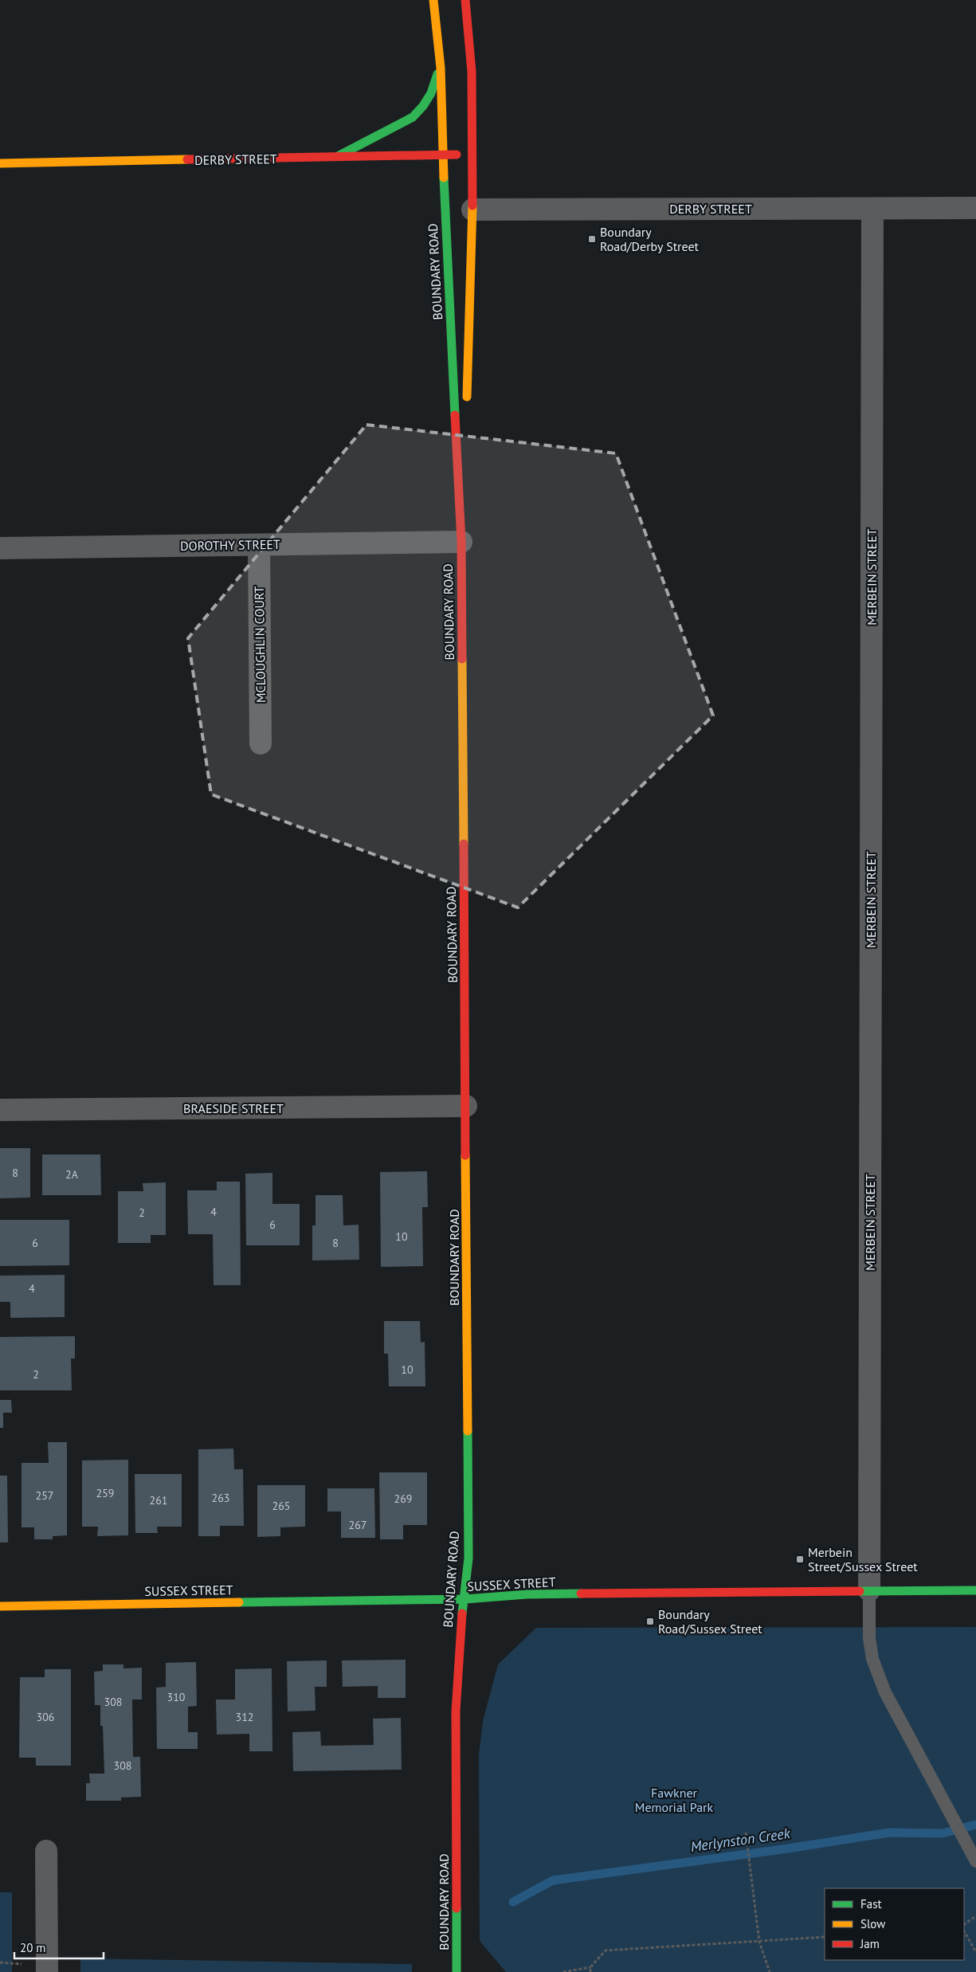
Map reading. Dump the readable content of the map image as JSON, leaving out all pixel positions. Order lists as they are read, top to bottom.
{
  "streets": {
    "main road": ["DERBY STREET", "BOUNDARY ROAD", "SUSSEX STREET"],
    "street": [
      "DOROTHY STREET",
      "MERBEIN STREET",
      "MCLOUGHLIN COURT",
      "BRAESIDE STREET"
    ]
  },
  "crossings": [
    ["DERBY STREET", "BOUNDARY ROAD"],
    ["DERBY STREET", "MERBEIN STREET"],
    ["BOUNDARY ROAD", "DOROTHY STREET"],
    ["BOUNDARY ROAD", "BRAESIDE STREET"],
    ["BOUNDARY ROAD", "SUSSEX STREET"],
    ["DOROTHY STREET", "MCLOUGHLIN COURT"],
    ["MERBEIN STREET", "SUSSEX STREET"]
  ],
  "water": ["Merlynston Creek"],
  "parks": ["Fawkner Memorial Park"],
  "places": {
    "transit": ["Boundary Road/Derby Street", "Merbein Street/Sussex Street", "Boundary Road/Sussex Street"]
  },
  "house_numbers": [
    "8",
    "2A",
    "4",
    "2",
    "6",
    "10",
    "6",
    "8",
    "4",
    "10",
    "2",
    "259",
    "257",
    "263",
    "269",
    "261",
    "265",
    "267",
    "310",
    "308",
    "306",
    "312",
    "308"
  ],
  "legend": ["Fast", "Slow", "Jam"],
  "scale_bar": "20 m"
}
